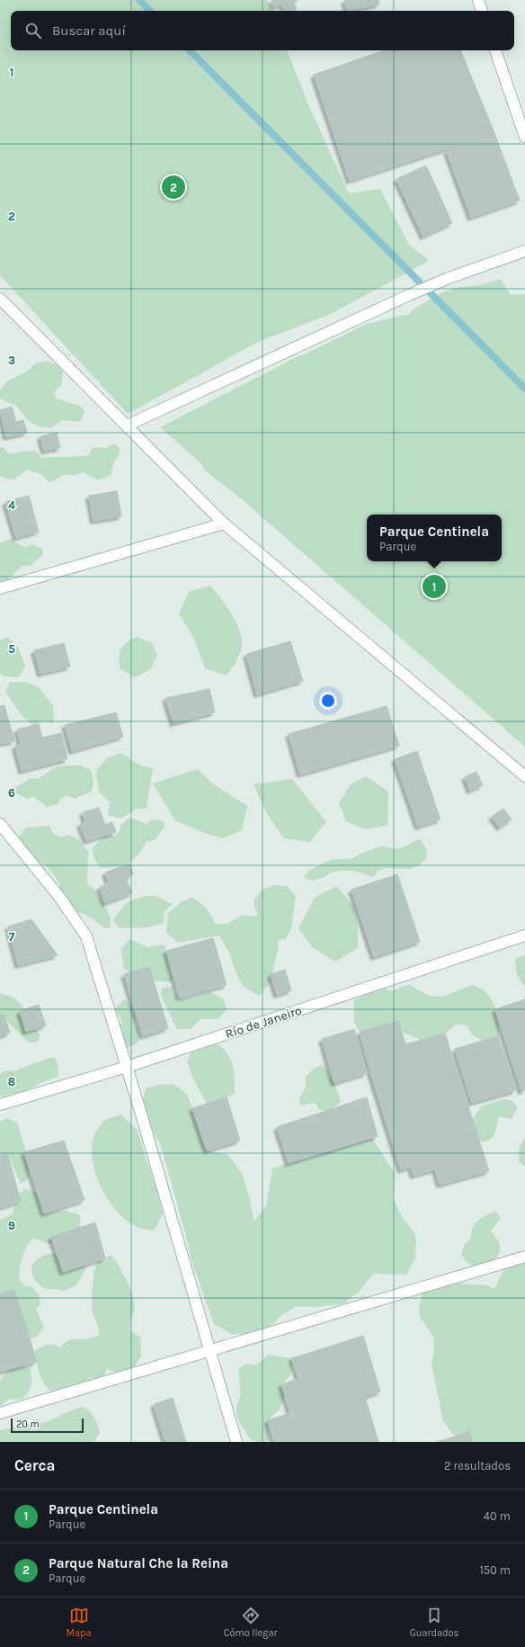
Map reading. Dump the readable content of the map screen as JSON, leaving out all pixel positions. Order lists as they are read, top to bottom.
{
  "streets": {
    "street": ["Río de Janeiro"]
  },
  "scale_bar": "20 m",
  "page": {
    "search": "Buscar aquí",
    "pins": ["2", "1"],
    "popup": ["Parque Centinela", "Parque"],
    "scale": "20 m",
    "heading": ["Cerca", "2 resultados"],
    "list": [
      {
        "mark": "1",
        "name": "Parque Centinela",
        "note": "Parque",
        "value": "40 m"
      },
      {
        "mark": "2",
        "name": "Parque Natural Che la Reina",
        "note": "Parque",
        "value": "150 m"
      }
    ],
    "nav": ["Mapa", "Cómo llegar", "Guardados"]
  },
  "grid": {
    "rows": [
      "1",
      "2",
      "3",
      "4",
      "5",
      "6",
      "7",
      "8",
      "9"
    ]
  }
}
